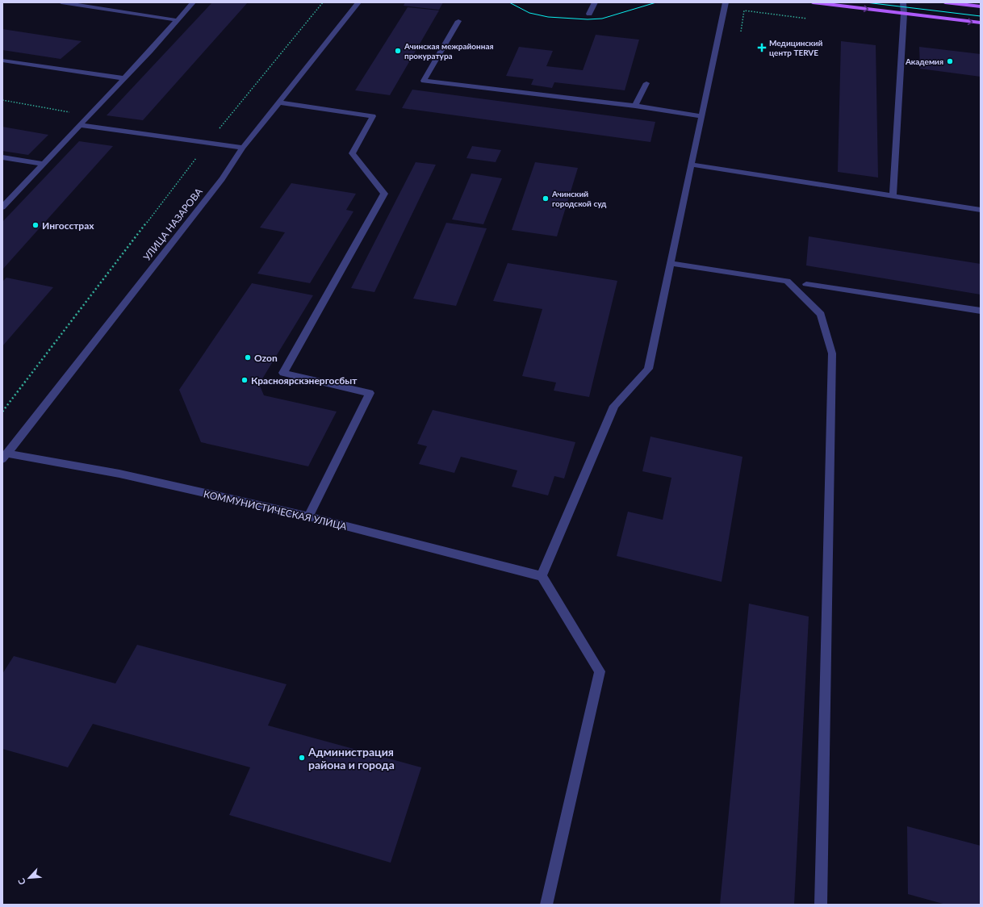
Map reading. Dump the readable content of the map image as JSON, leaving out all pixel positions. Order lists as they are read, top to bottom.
{
  "streets": {
    "street": ["УЛИЦА НАЗАРОВА", "КОММУНИСТИЧЕСКАЯ УЛИЦА"]
  },
  "crossings": [
    ["УЛИЦА НАЗАРОВА", "КОММУНИСТИЧЕСКАЯ УЛИЦА"]
  ],
  "places": {
    "health": ["Медицинский центр TERVE"],
    "other": [
      "Ачинская межрайонная прокуратура",
      "Академия",
      "Ачинский городской суд",
      "Ингосстрах",
      "Ozon",
      "Красноярскэнергосбыт",
      "Администрация района и города"
    ]
  },
  "north": "bottom left"
}
